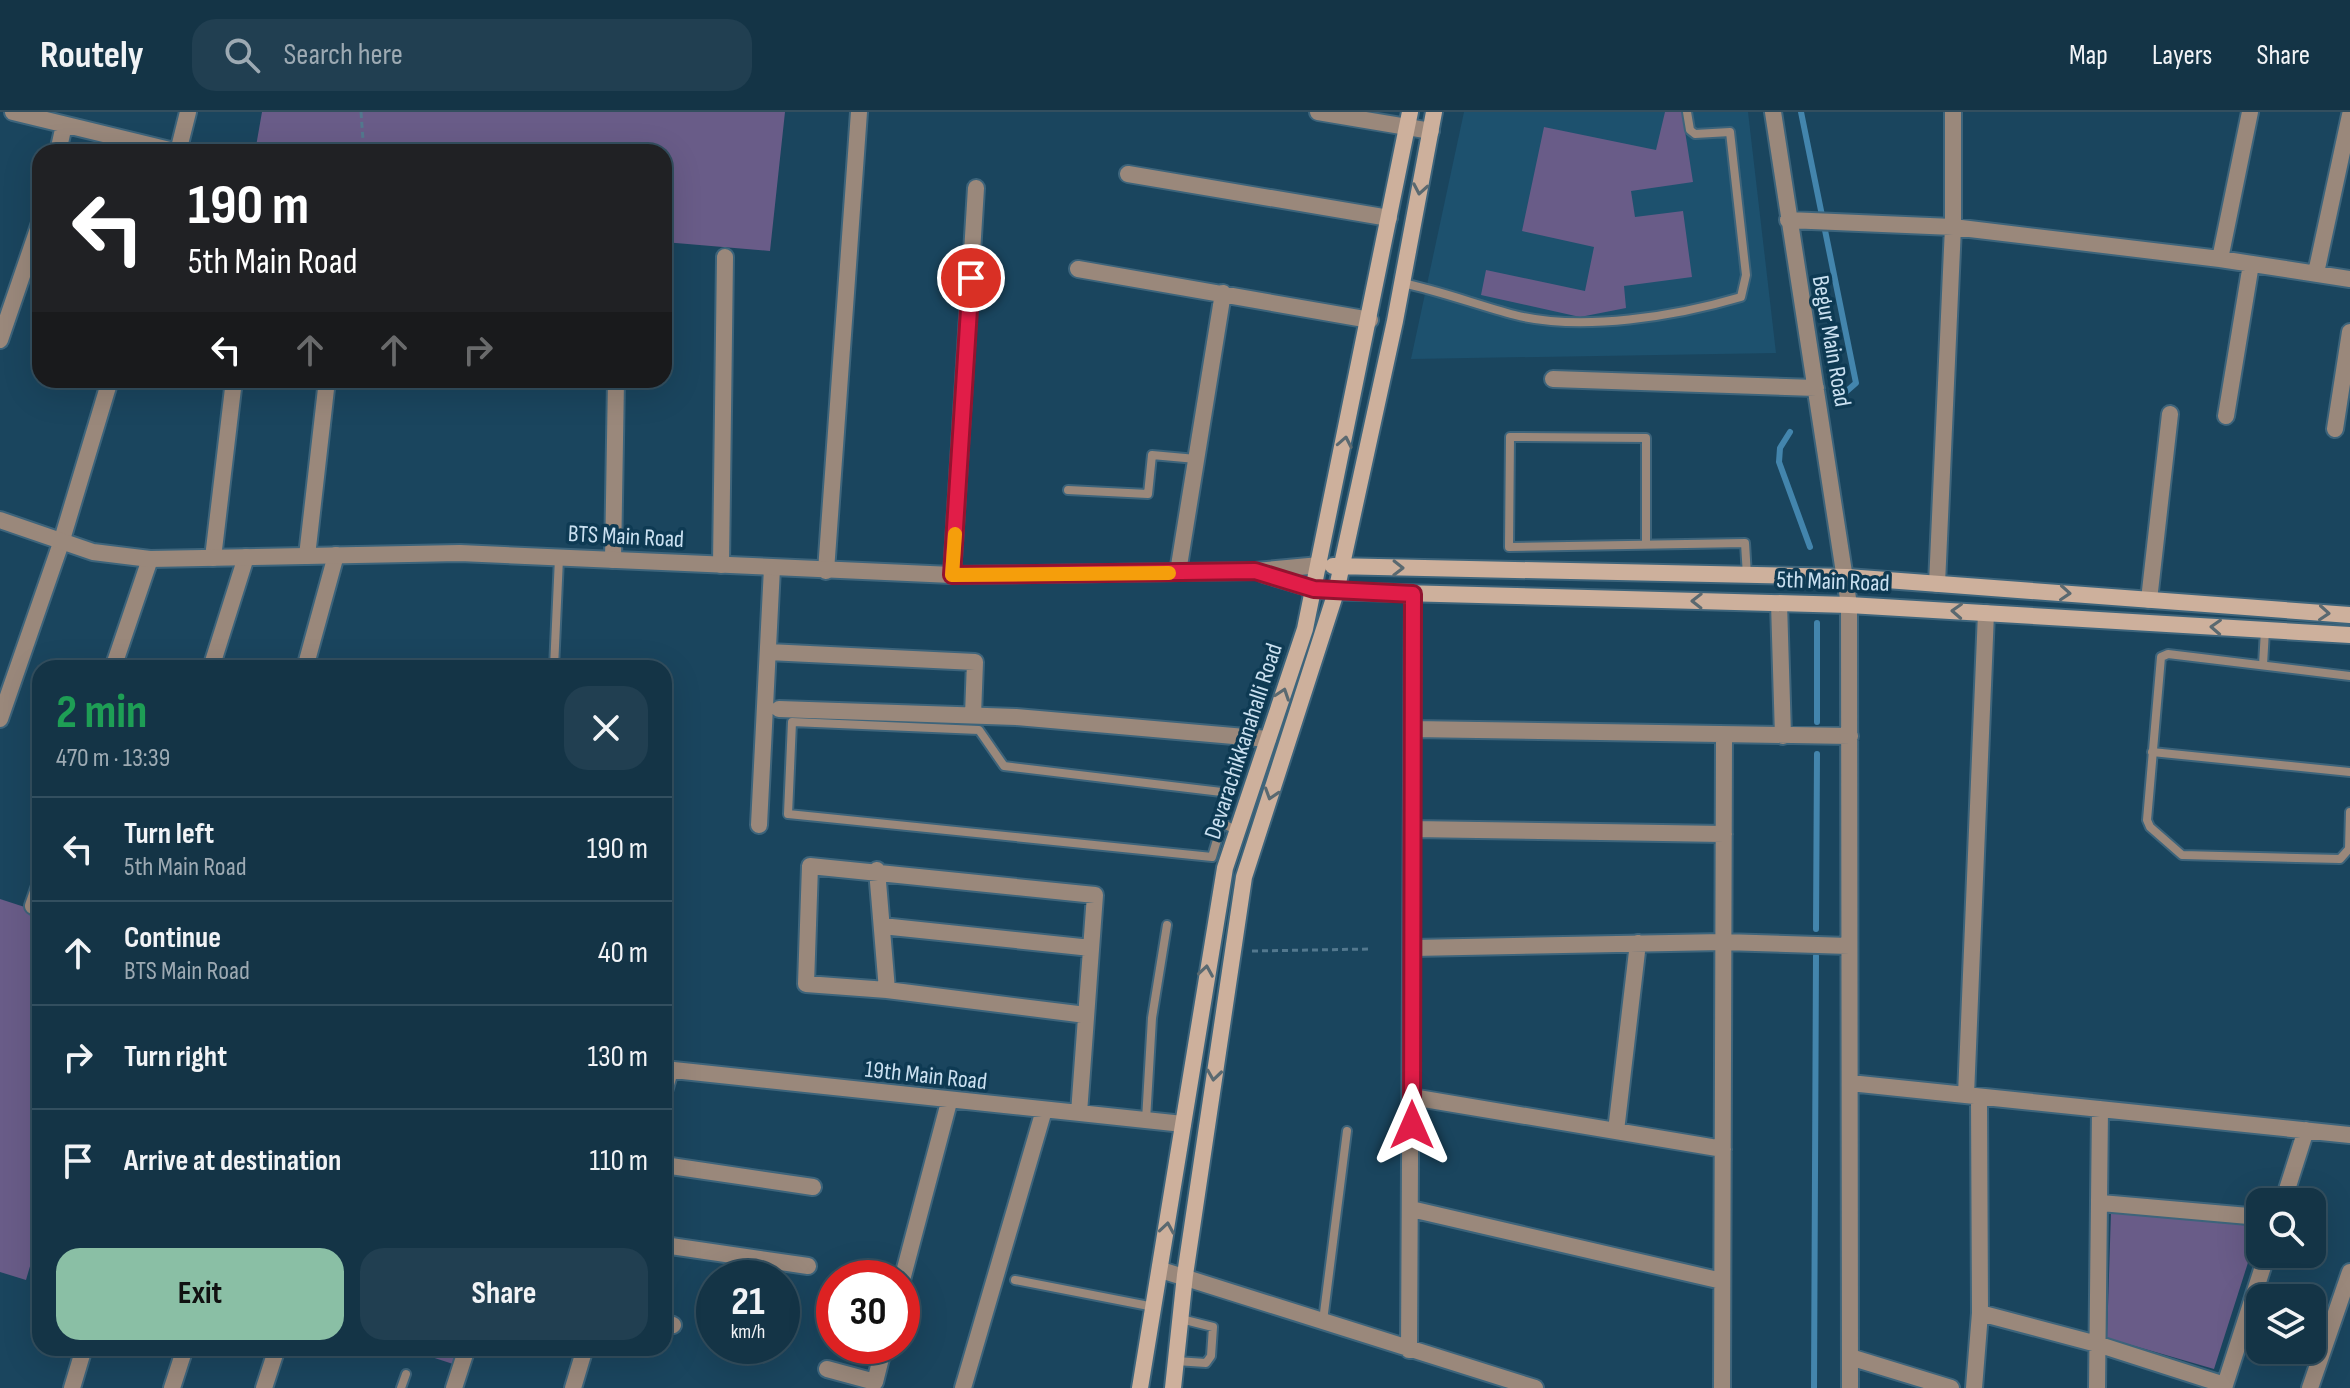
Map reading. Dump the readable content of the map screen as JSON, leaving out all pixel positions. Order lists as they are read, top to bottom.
{
  "streets": {
    "main road": ["5th Main Road", "Devarachikkanahalli Road"],
    "street": ["Begur Main Road", "BTS Main Road", "19th Main Road"]
  },
  "crossings": [
    ["Begur Main Road", "5th Main Road"],
    ["BTS Main Road", "5th Main Road"],
    ["BTS Main Road", "Devarachikkanahalli Road"],
    ["5th Main Road", "Devarachikkanahalli Road"],
    ["Devarachikkanahalli Road", "19th Main Road"]
  ],
  "page": {
    "header": "Routely",
    "search": "Search here",
    "nav": ["Map", "Layers", "Share"],
    "turn": ["190 m", "5th Main Road"],
    "heading": ["2 min", "470 m · 13:39"],
    "list": [
      {
        "name": "Turn left",
        "note": "5th Main Road",
        "value": "190 m"
      },
      {
        "name": "Continue",
        "note": "BTS Main Road",
        "value": "40 m"
      },
      {
        "name": "Turn right",
        "value": "130 m"
      },
      {
        "name": "Arrive at destination",
        "value": "110 m"
      }
    ],
    "buttons": ["Exit", "Share"],
    "speed": "21 km/h",
    "limit": "30"
  }
}
